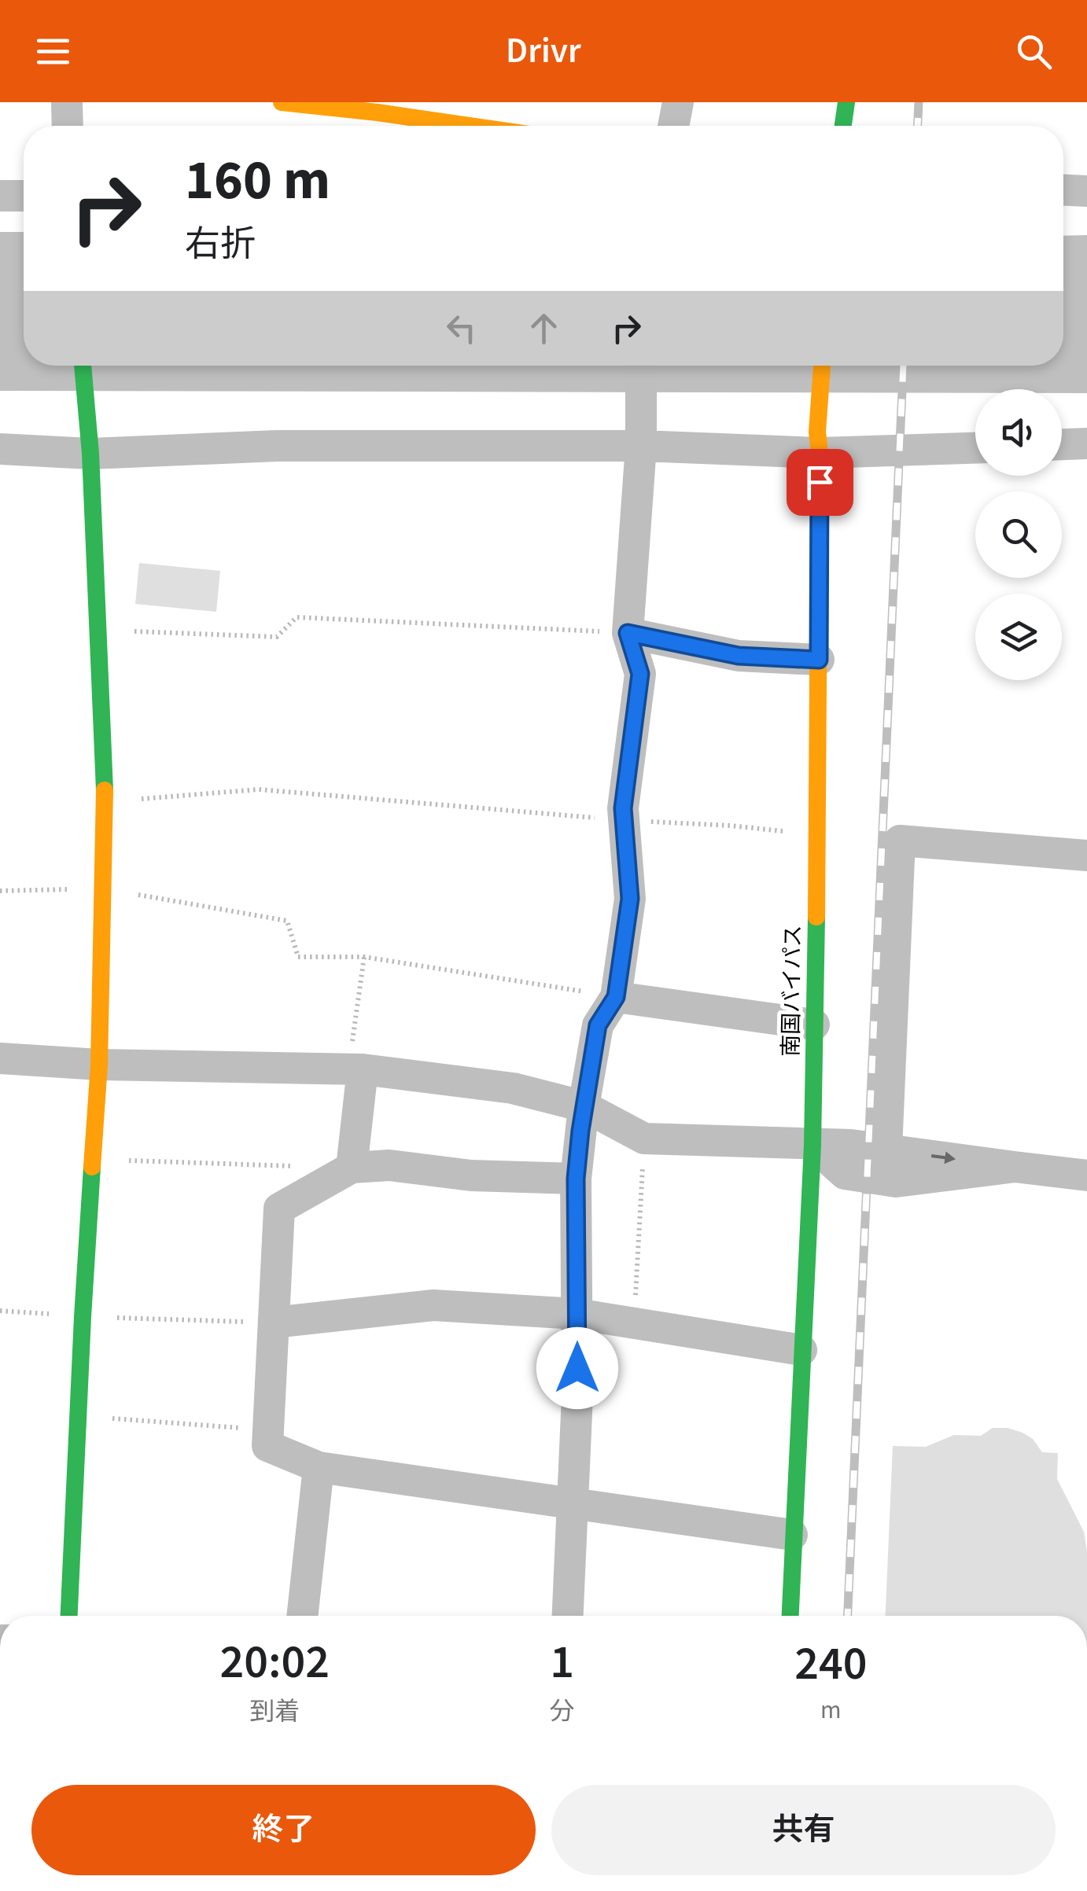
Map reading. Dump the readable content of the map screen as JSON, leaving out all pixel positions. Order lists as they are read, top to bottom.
{
  "streets": {
    "main road": ["南国バイパス"]
  },
  "page": {
    "header": "Drivr",
    "turn": ["160 m", "右折"],
    "eta": [
      "20:02",
      "到着",
      "1",
      "分",
      "240",
      "m"
    ],
    "buttons": ["終了", "共有"]
  }
}
